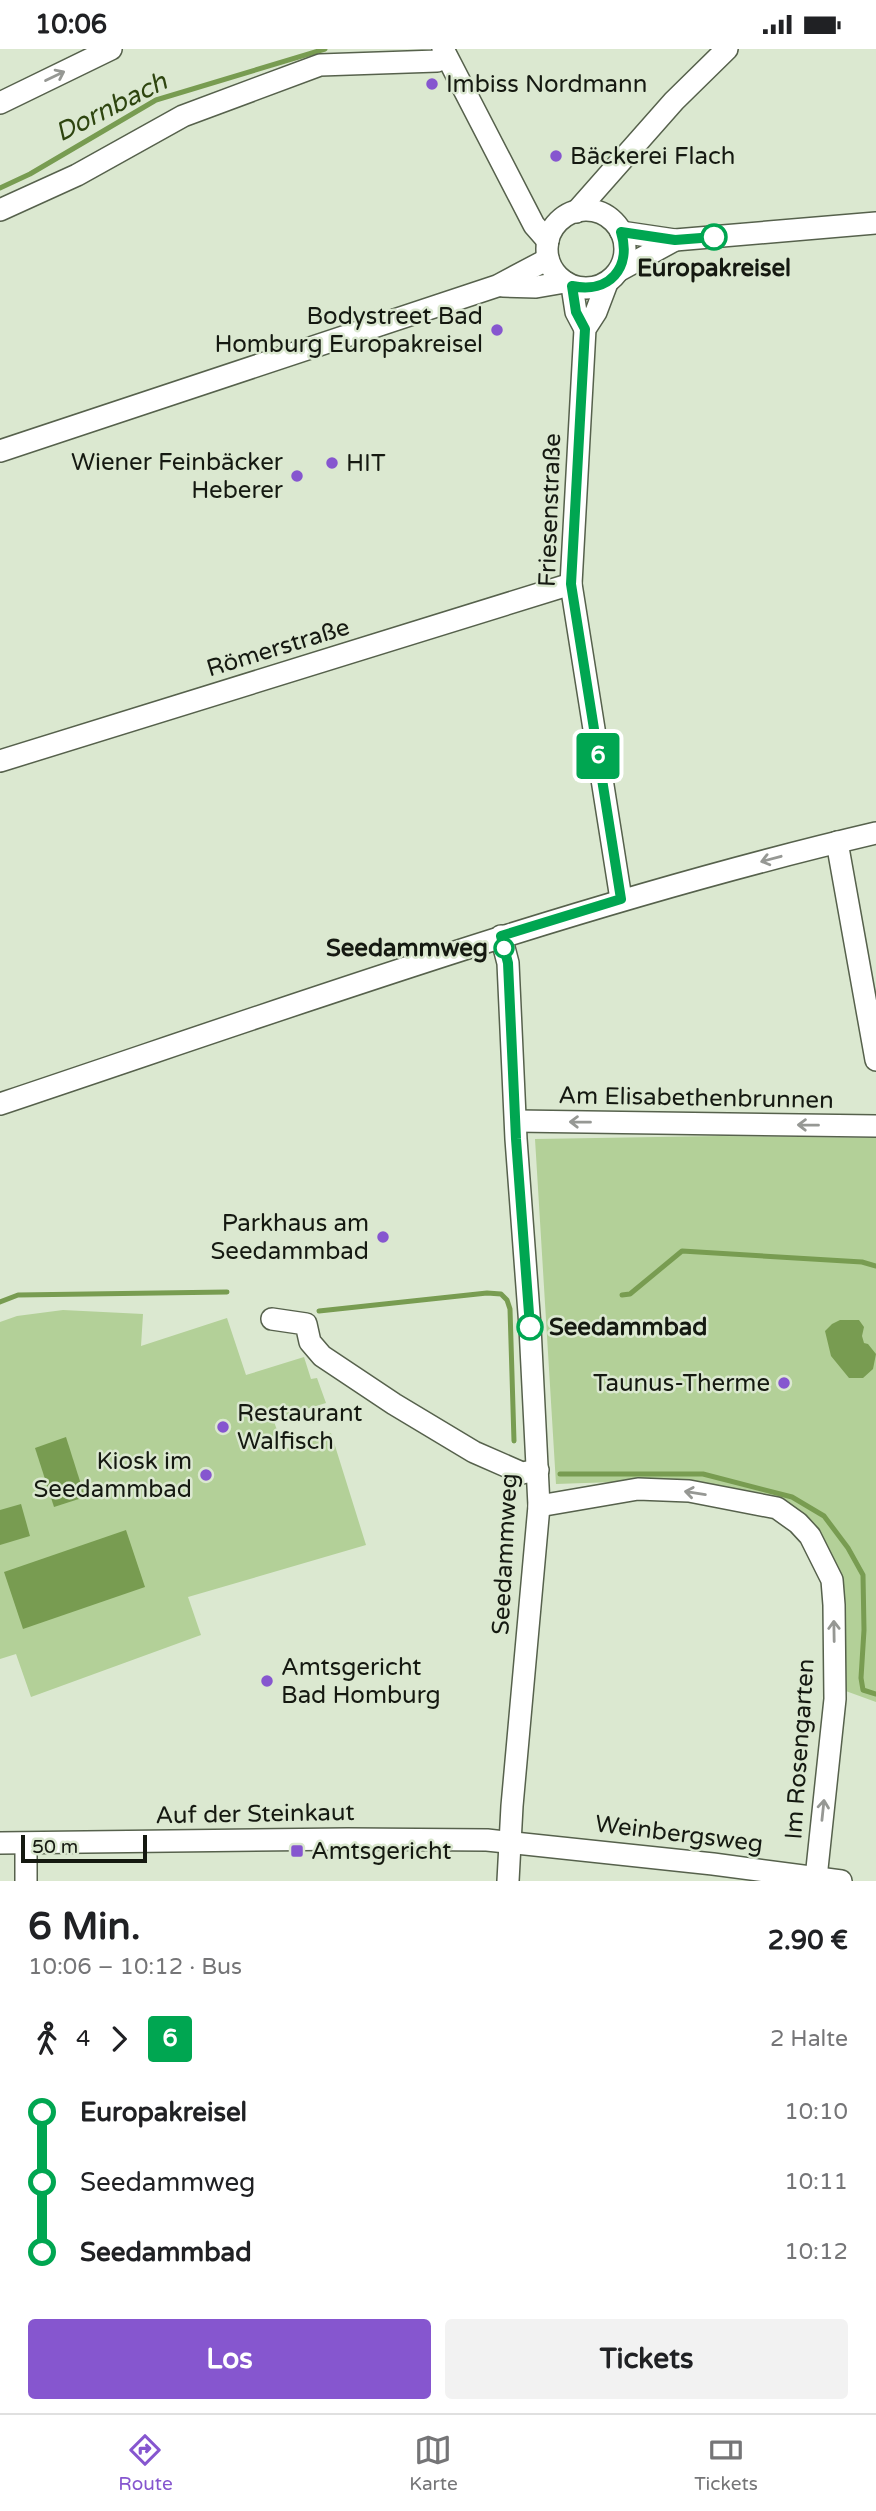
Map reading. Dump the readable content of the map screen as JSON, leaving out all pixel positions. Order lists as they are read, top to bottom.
{
  "streets": {
    "street": [
      "Friesenstraße",
      "Römerstraße",
      "Am Elisabethenbrunnen",
      "Seedammweg",
      "Im Rosengarten",
      "Auf der Steinkaut",
      "Weinbergsweg"
    ]
  },
  "crossings": [
    ["Friesenstraße", "Römerstraße"],
    ["Am Elisabethenbrunnen", "Seedammweg"],
    ["Seedammweg", "Im Rosengarten"],
    ["Seedammweg", "Auf der Steinkaut"],
    ["Seedammweg", "Weinbergsweg"],
    ["Im Rosengarten", "Weinbergsweg"],
    ["Auf der Steinkaut", "Weinbergsweg"]
  ],
  "one_way": ["Am Elisabethenbrunnen"],
  "water": ["Dornbach"],
  "places": {
    "other": [
      "Imbiss Nordmann",
      "Bäckerei Flach",
      "Europakreisel",
      "Bodystreet Bad Homburg Europakreisel",
      "HIT",
      "Wiener Feinbäcker Heberer",
      "Seedammweg",
      "Parkhaus am Seedammbad",
      "Seedammbad",
      "Taunus-Therme",
      "Restaurant Walfisch",
      "Kiosk im Seedammbad",
      "Amtsgericht Bad Homburg"
    ],
    "transit": ["Amtsgericht"]
  },
  "lines": ["bus line 6"],
  "scale_bar": "50 m",
  "page": {
    "status": "10:06",
    "on_map": "6",
    "scale": "50 m",
    "heading": ["6 Min.", "10:06 – 10:12 · Bus", "2.90 €"],
    "legs": ["4", "6", "2 Halte"],
    "list": [
      {
        "name": "Europakreisel",
        "value": "10:10"
      },
      {
        "name": "Seedammweg",
        "value": "10:11"
      },
      {
        "name": "Seedammbad",
        "value": "10:12"
      }
    ],
    "buttons": ["Los", "Tickets"],
    "tabs": ["Route", "Karte", "Tickets"]
  }
}
